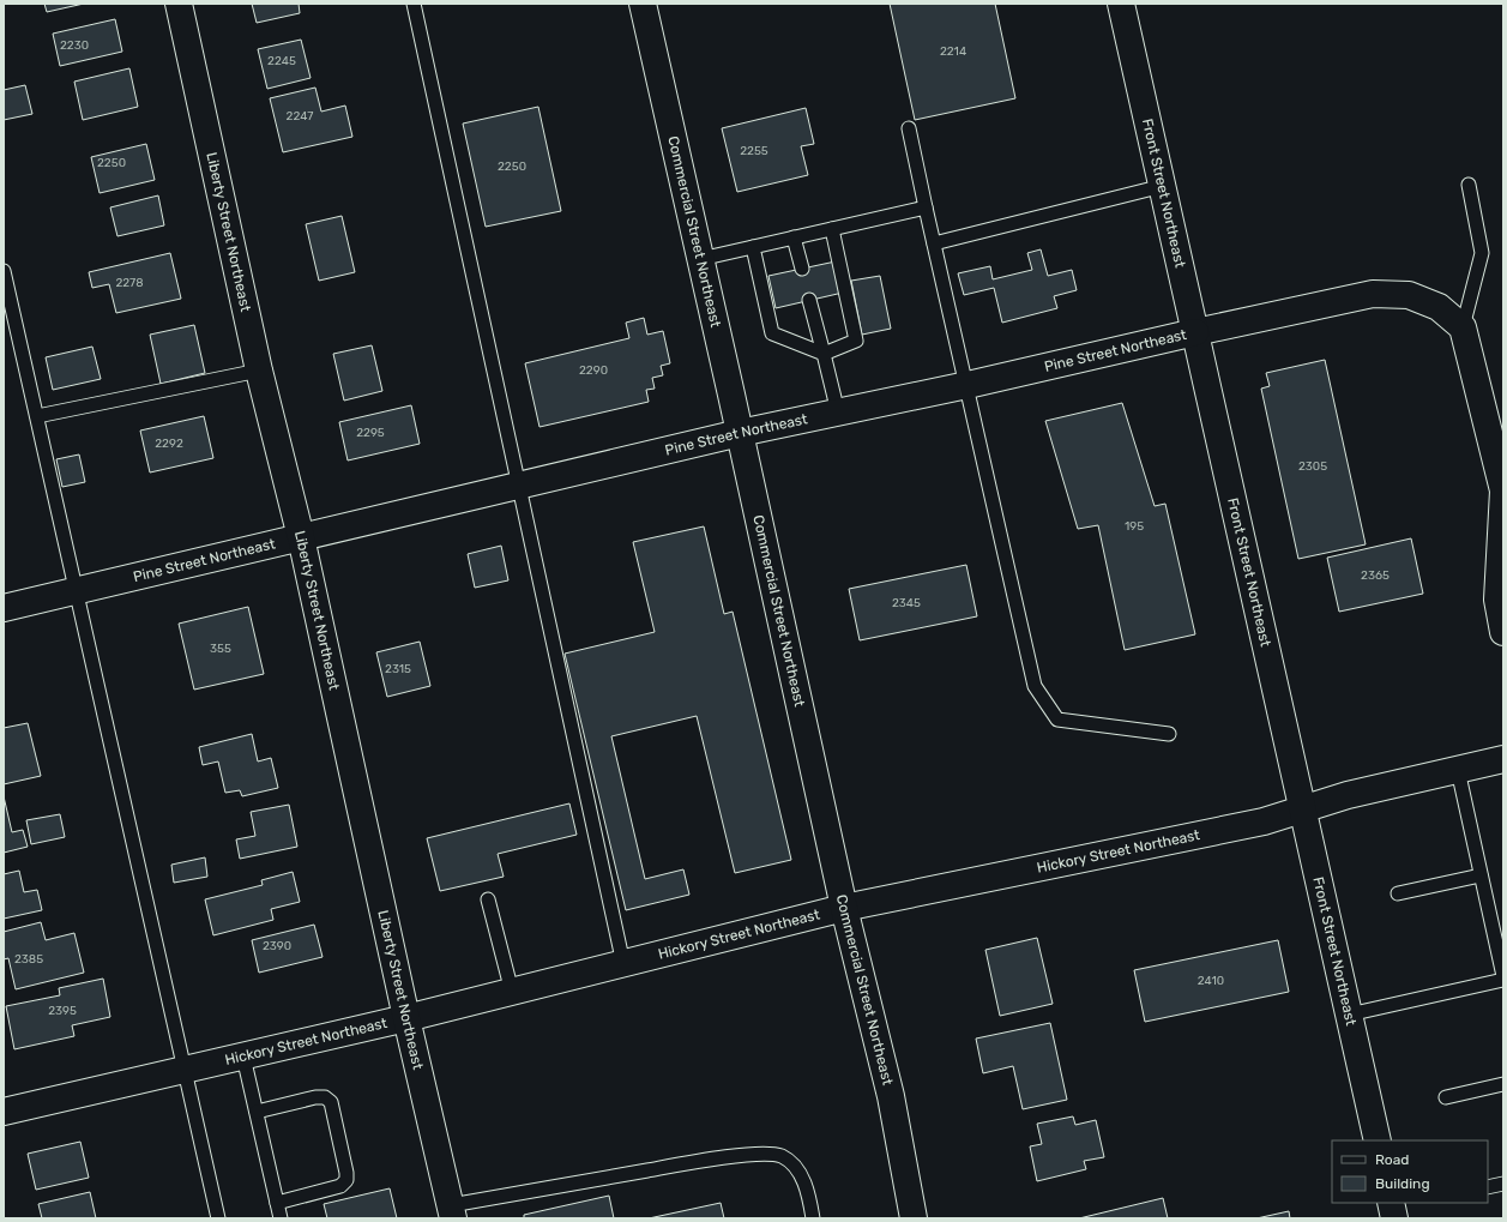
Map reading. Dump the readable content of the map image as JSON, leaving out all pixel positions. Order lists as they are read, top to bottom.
{
  "streets": {
    "main road": [
      "Front Street Northeast",
      "Commercial Street Northeast",
      "Liberty Street Northeast",
      "Pine Street Northeast",
      "Hickory Street Northeast"
    ]
  },
  "crossings": [
    ["Front Street Northeast", "Pine Street Northeast"],
    ["Front Street Northeast", "Hickory Street Northeast"],
    ["Commercial Street Northeast", "Pine Street Northeast"],
    ["Commercial Street Northeast", "Hickory Street Northeast"],
    ["Liberty Street Northeast", "Pine Street Northeast"],
    ["Liberty Street Northeast", "Hickory Street Northeast"]
  ],
  "house_numbers": [
    "2230",
    "2214",
    "2245",
    "2247",
    "2255",
    "2250",
    "2250",
    "2278",
    "2290",
    "2295",
    "2292",
    "2305",
    "195",
    "2365",
    "2345",
    "355",
    "2315",
    "2390",
    "2385",
    "2410",
    "2395"
  ],
  "legend": ["Road", "Building"]
}
